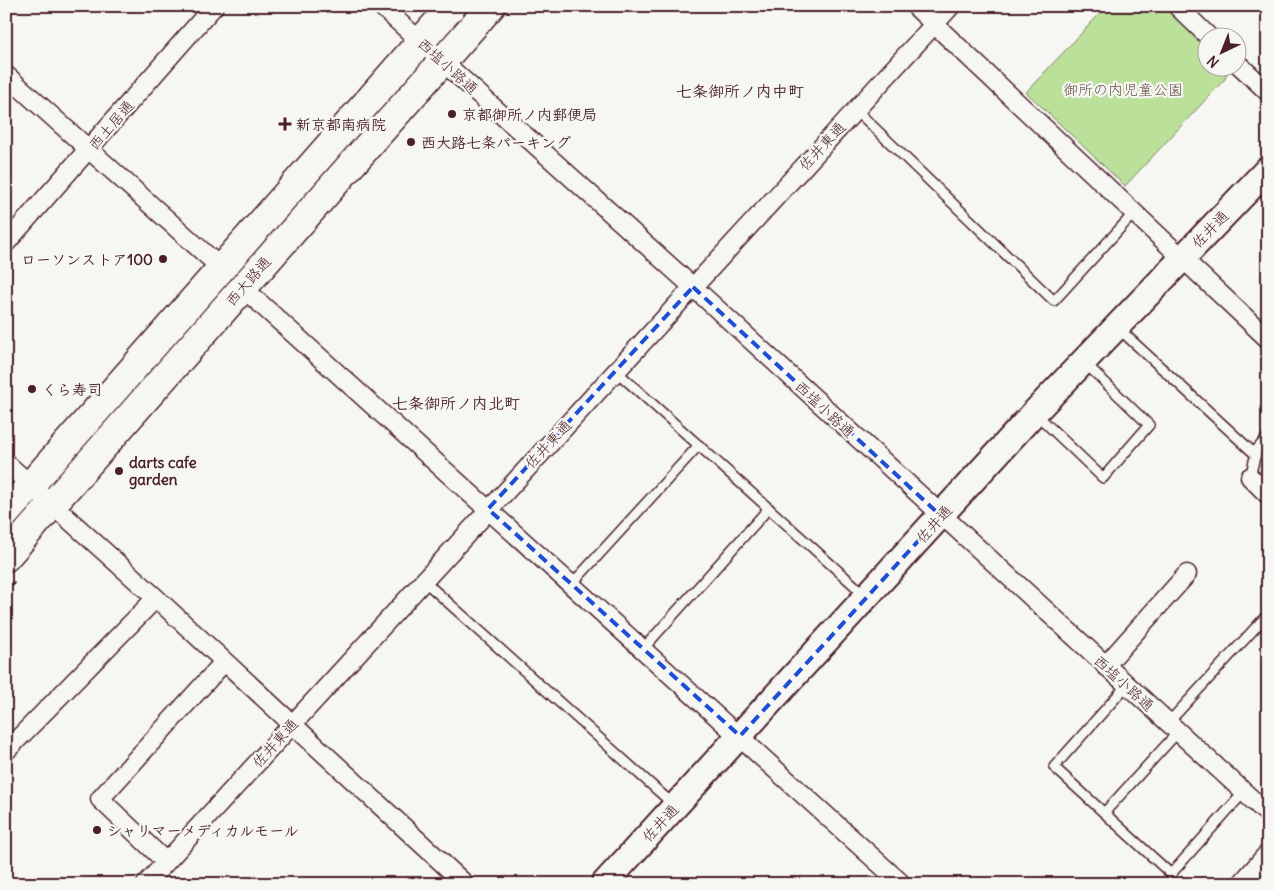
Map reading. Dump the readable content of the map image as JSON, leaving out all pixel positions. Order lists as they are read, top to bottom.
{
  "streets": {
    "main road": ["西大路通"],
    "street": [
      "西塩小路通",
      "西土居通",
      "佐井東通",
      "佐井通"
    ]
  },
  "crossings": [
    ["西塩小路通", "佐井東通"],
    ["西塩小路通", "佐井通"],
    ["西塩小路通", "西大路通"]
  ],
  "districts": ["七条御所ノ内中町", "七条御所ノ内北町"],
  "parks": ["御所の内児童公園"],
  "places": {
    "other": [
      "京都御所ノ内郵便局",
      "西大路七条パーキング",
      "ローソンストア100",
      "くら寿司",
      "darts cafe garden",
      "シャリマーメディカルモール"
    ],
    "health": ["新京都南病院"]
  },
  "north": "bottom left"
}
